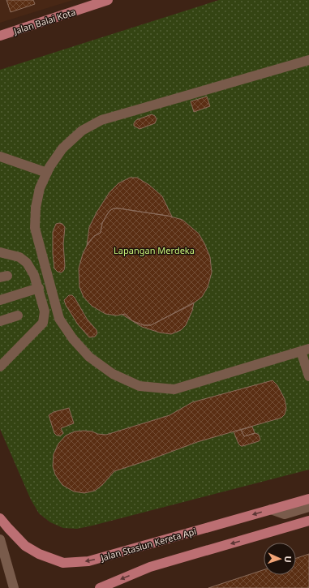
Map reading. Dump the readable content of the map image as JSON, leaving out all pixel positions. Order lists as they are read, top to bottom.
{
  "streets": {
    "main road": ["Jalan Balai Kota", "Jalan Stasiun Kereta Api"]
  },
  "parks": ["Lapangan Merdeka"],
  "north": "right"
}
